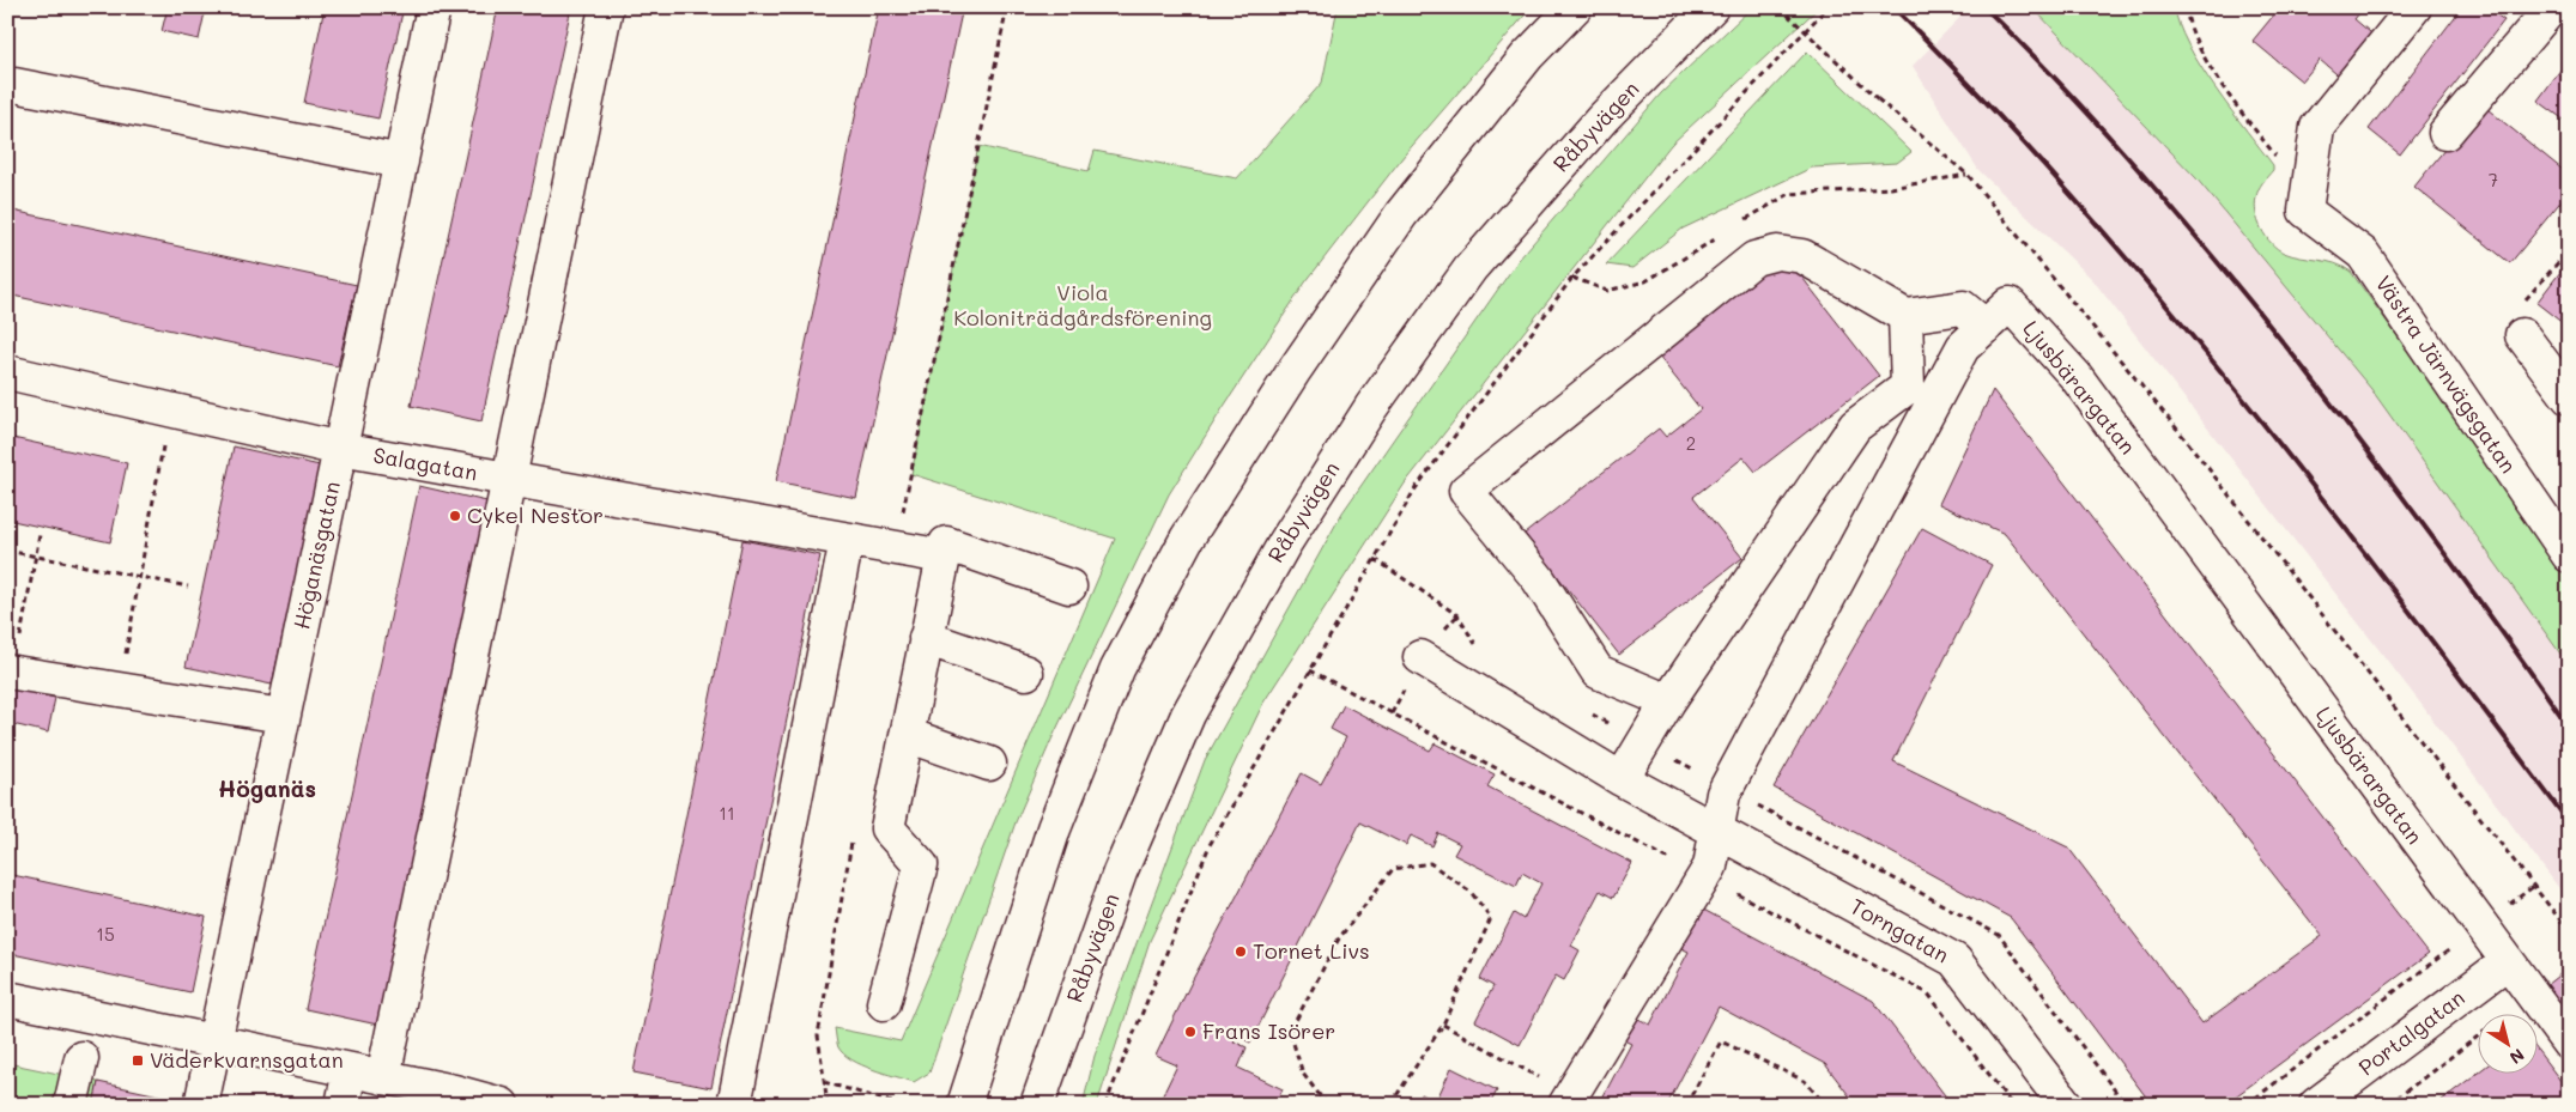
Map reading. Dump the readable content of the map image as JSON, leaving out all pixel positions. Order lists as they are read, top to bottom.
{
  "streets": {
    "street": [
      "Råbyvägen",
      "Västra Järnvägsgatan",
      "Ljusbärargatan",
      "Salagatan",
      "Höganäsgatan",
      "Torngatan",
      "Portalgatan"
    ]
  },
  "crossings": [
    ["Ljusbärargatan", "Torngatan"],
    ["Ljusbärargatan", "Portalgatan"],
    ["Salagatan", "Höganäsgatan"]
  ],
  "districts": ["Höganäs"],
  "parks": ["Viola Koloniträdgårdsförening"],
  "places": {
    "other": ["Cykel Nestor", "Tornet Livs", "Frans Isörer"],
    "transit": ["Väderkvarnsgatan"]
  },
  "house_numbers": [
    "7",
    "2",
    "11",
    "15"
  ],
  "north": "bottom right"
}
